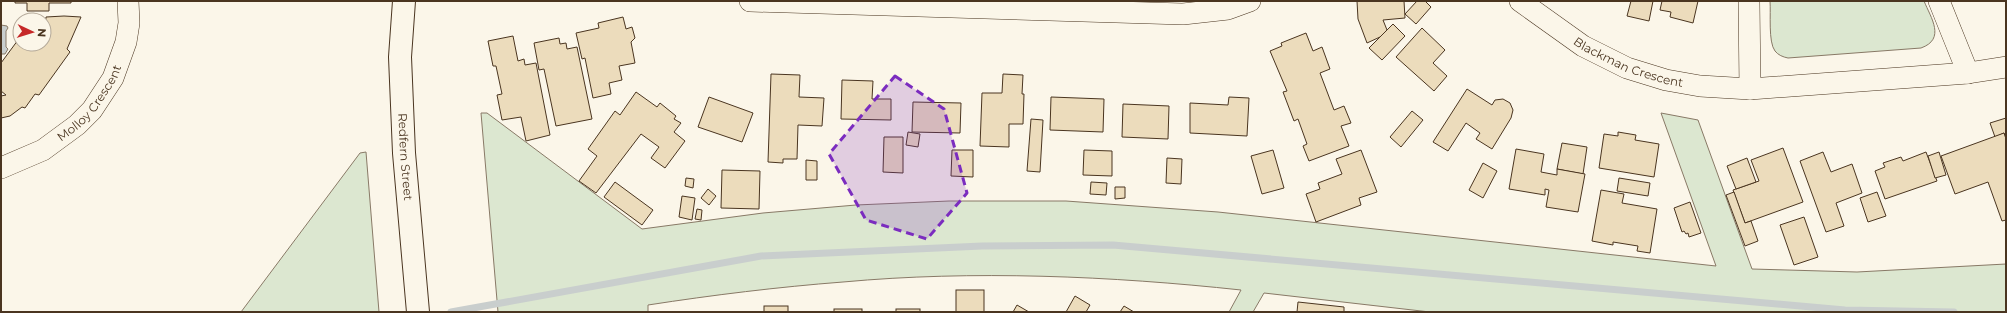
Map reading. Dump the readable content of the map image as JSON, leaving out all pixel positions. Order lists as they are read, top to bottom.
{
  "streets": {
    "main road": ["Redfern Street"],
    "street": ["Blackman Crescent", "Molloy Crescent"]
  },
  "north": "right"
}
